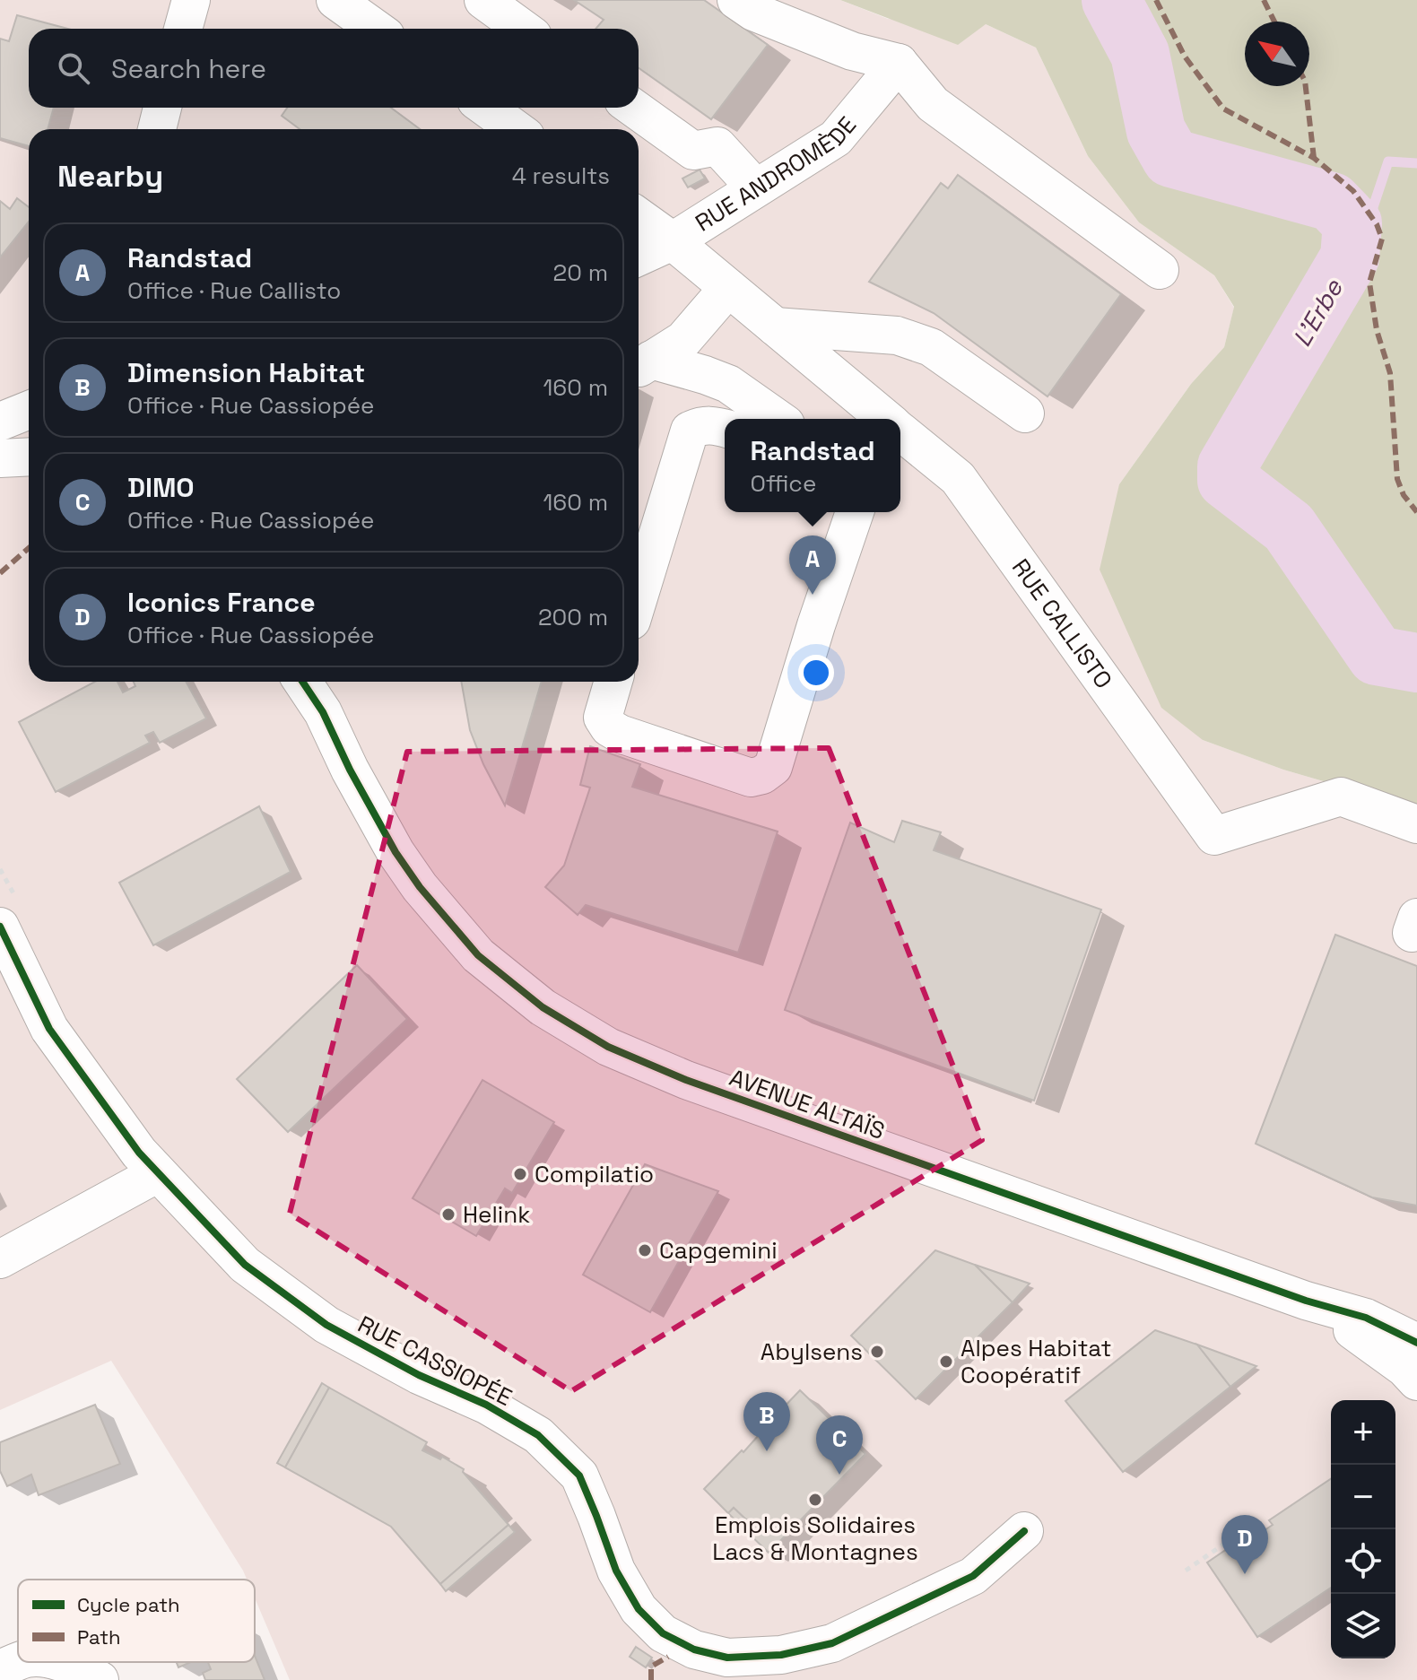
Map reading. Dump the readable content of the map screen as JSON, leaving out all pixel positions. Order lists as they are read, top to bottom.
{
  "streets": {
    "street": [
      "RUE ANDROMÈDE",
      "RUE CALLISTO",
      "AVENUE ALTAÏS",
      "RUE CASSIOPÉE"
    ]
  },
  "crossings": [
    ["RUE ANDROMÈDE", "RUE CALLISTO"]
  ],
  "water": ["L'Erbe"],
  "places": [
    "Compilatio",
    "Helink",
    "Capgemini",
    "Abylsens",
    "Alpes Habitat Coopératif",
    "Emplois Solidaires Lacs & Montagnes"
  ],
  "legend": ["Cycle path", "Path"],
  "north": "top left",
  "page": {
    "search": "Search here",
    "heading": ["Nearby", "4 results"],
    "list": [
      {
        "mark": "A",
        "name": "Randstad",
        "note": "Office · Rue Callisto",
        "value": "20 m"
      },
      {
        "mark": "B",
        "name": "Dimension Habitat",
        "note": "Office · Rue Cassiopée",
        "value": "160 m"
      },
      {
        "mark": "C",
        "name": "DIMO",
        "note": "Office · Rue Cassiopée",
        "value": "160 m"
      },
      {
        "mark": "D",
        "name": "Iconics France",
        "note": "Office · Rue Cassiopée",
        "value": "200 m"
      }
    ],
    "popup": ["Randstad", "Office"],
    "pins": [
      "A",
      "B",
      "C",
      "D"
    ],
    "map_buttons": ["+", "−"]
  }
}
